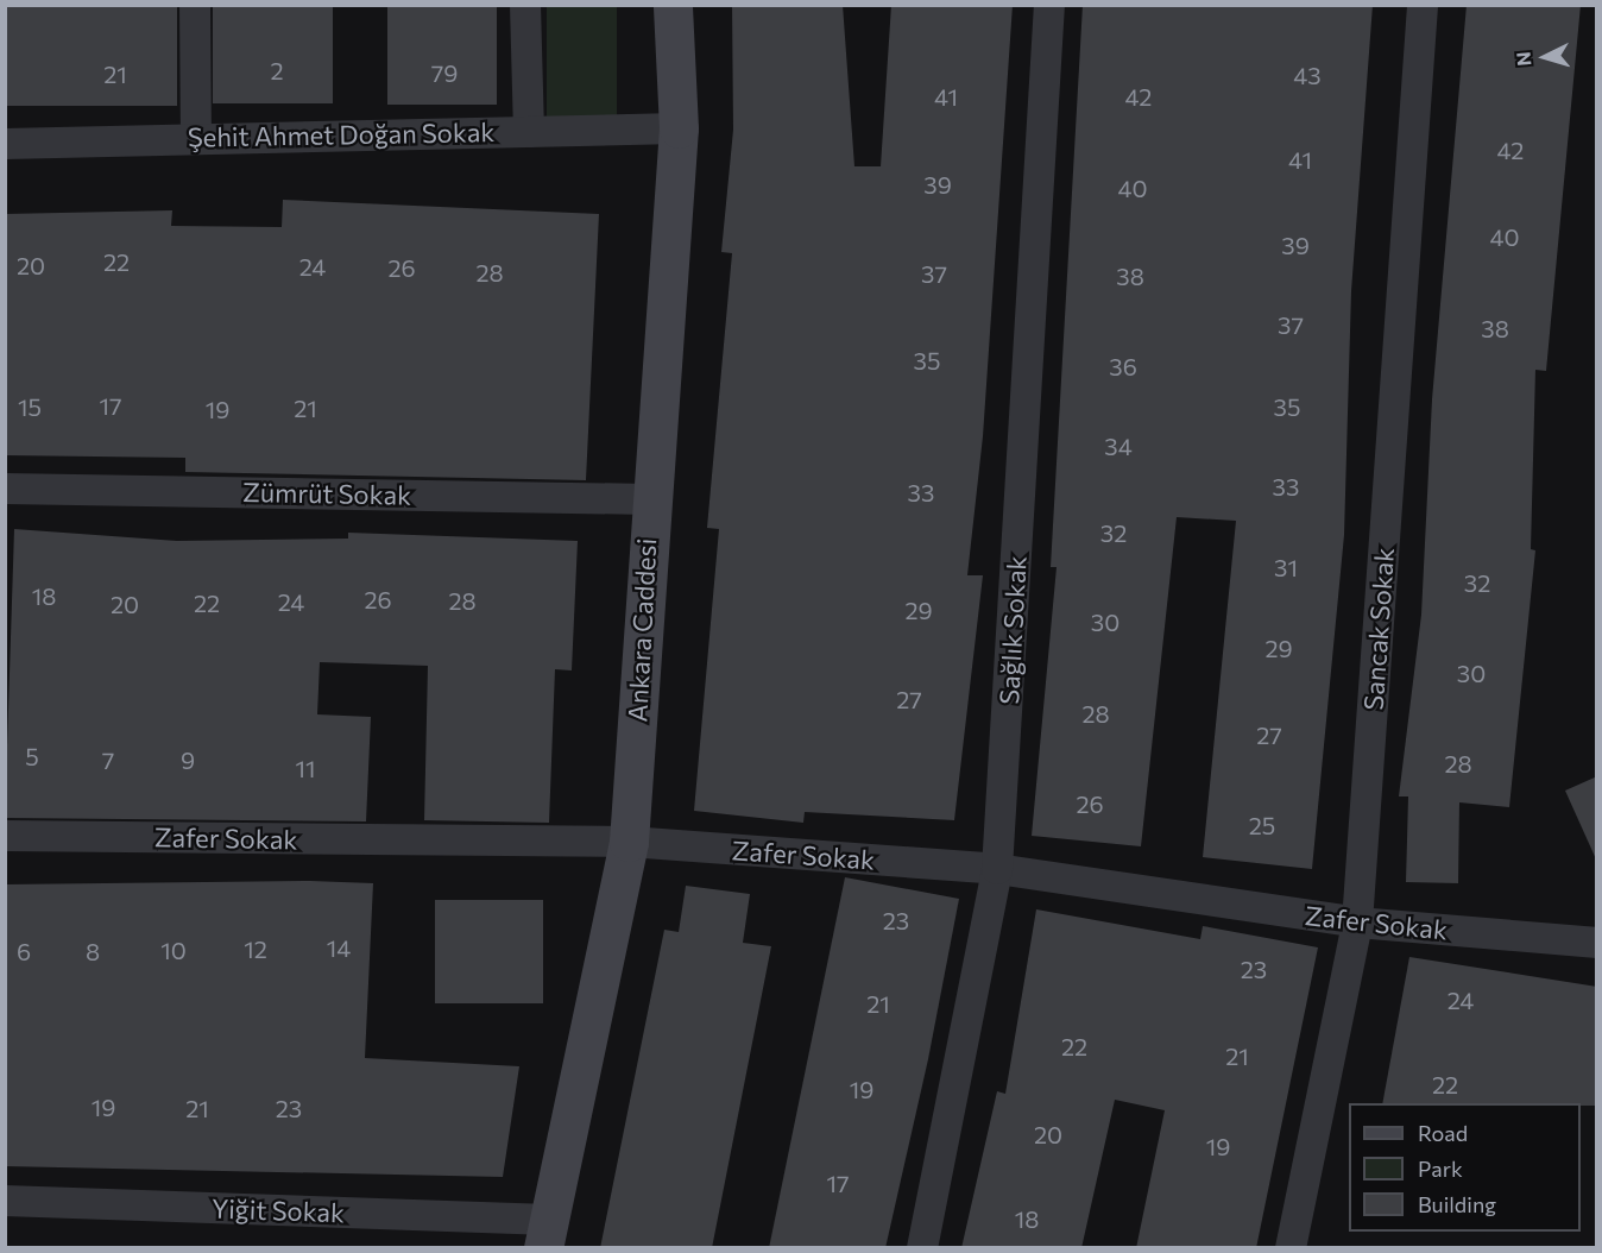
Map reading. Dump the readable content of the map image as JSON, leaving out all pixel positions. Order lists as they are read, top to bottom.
{
  "streets": {
    "main road": ["Ankara Caddesi"],
    "street": [
      "Şehit Ahmet Doğan Sokak",
      "Zümrüt Sokak",
      "Sancak Sokak",
      "Sağlık Sokak",
      "Zafer Sokak",
      "Yiğit Sokak"
    ]
  },
  "crossings": [
    ["Şehit Ahmet Doğan Sokak", "Ankara Caddesi"],
    ["Zümrüt Sokak", "Ankara Caddesi"],
    ["Sancak Sokak", "Zafer Sokak"],
    ["Ankara Caddesi", "Zafer Sokak"],
    ["Ankara Caddesi", "Yiğit Sokak"],
    ["Sağlık Sokak", "Zafer Sokak"]
  ],
  "house_numbers": [
    "2",
    "79",
    "21",
    "43",
    "41",
    "42",
    "42",
    "41",
    "39",
    "40",
    "40",
    "39",
    "22",
    "20",
    "24",
    "26",
    "28",
    "37",
    "38",
    "37",
    "38",
    "35",
    "36",
    "17",
    "15",
    "35",
    "21",
    "19",
    "34",
    "33",
    "33",
    "32",
    "31",
    "32",
    "18",
    "26",
    "28",
    "24",
    "22",
    "20",
    "29",
    "30",
    "29",
    "30",
    "27",
    "28",
    "27",
    "5",
    "7",
    "9",
    "28",
    "11",
    "26",
    "25",
    "23",
    "14",
    "12",
    "10",
    "6",
    "8",
    "23",
    "24",
    "21",
    "22",
    "21",
    "22",
    "19",
    "19",
    "21",
    "23",
    "20",
    "19",
    "17",
    "18"
  ],
  "legend": ["Road", "Park", "Building"],
  "north": "left"
}
